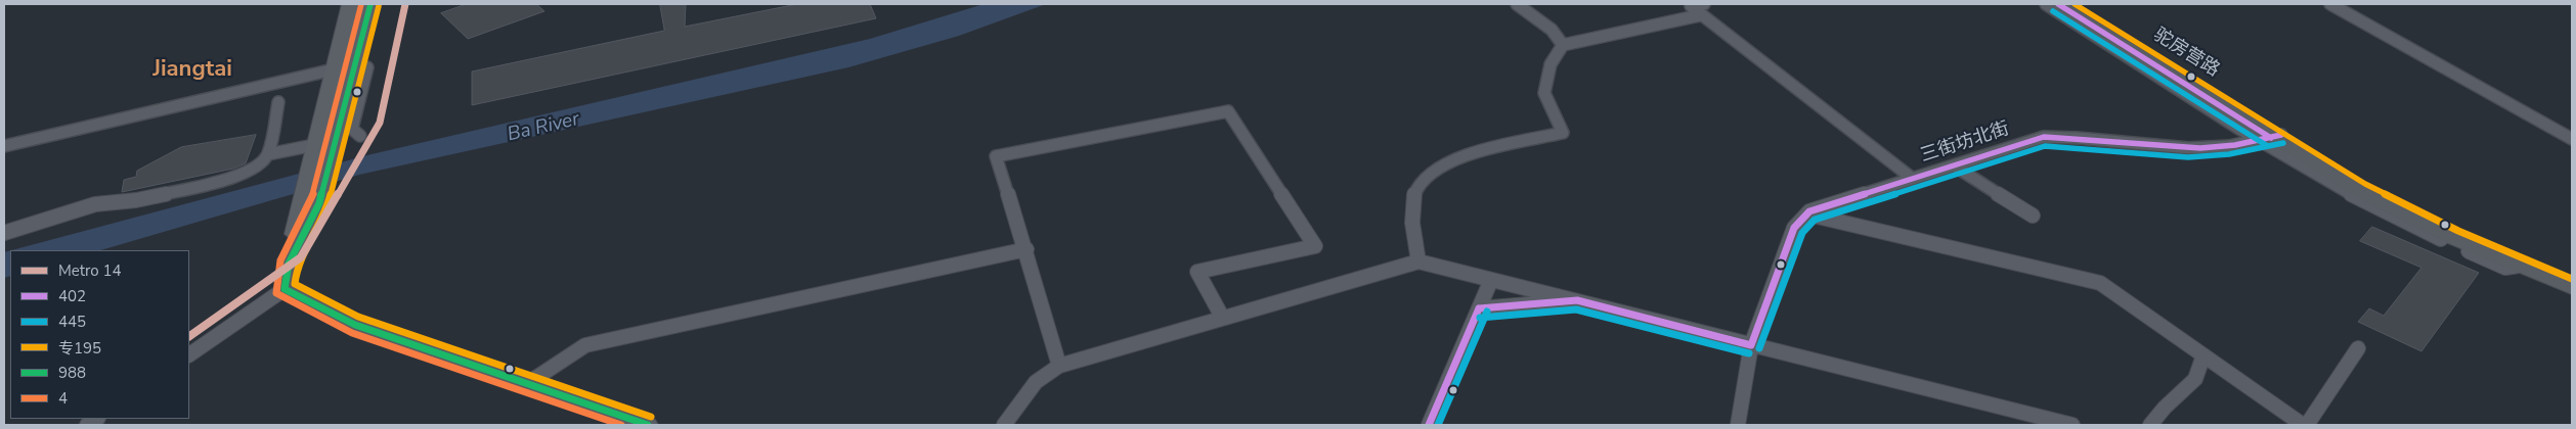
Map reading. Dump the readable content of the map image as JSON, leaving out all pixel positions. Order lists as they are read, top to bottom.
{
  "streets": {
    "street": ["驼房营路", "三街坊北街"]
  },
  "crossings": [
    ["驼房营路", "三街坊北街"]
  ],
  "districts": ["Jiangtai"],
  "water": ["Ba River"],
  "lines": [
    "metro line 14",
    "transit line 402",
    "transit line 专195",
    "transit line 988",
    "transit line 4",
    "transit line 445"
  ],
  "legend": [
    "Metro 14",
    "402",
    "445",
    "专195",
    "988",
    "4"
  ]
}
